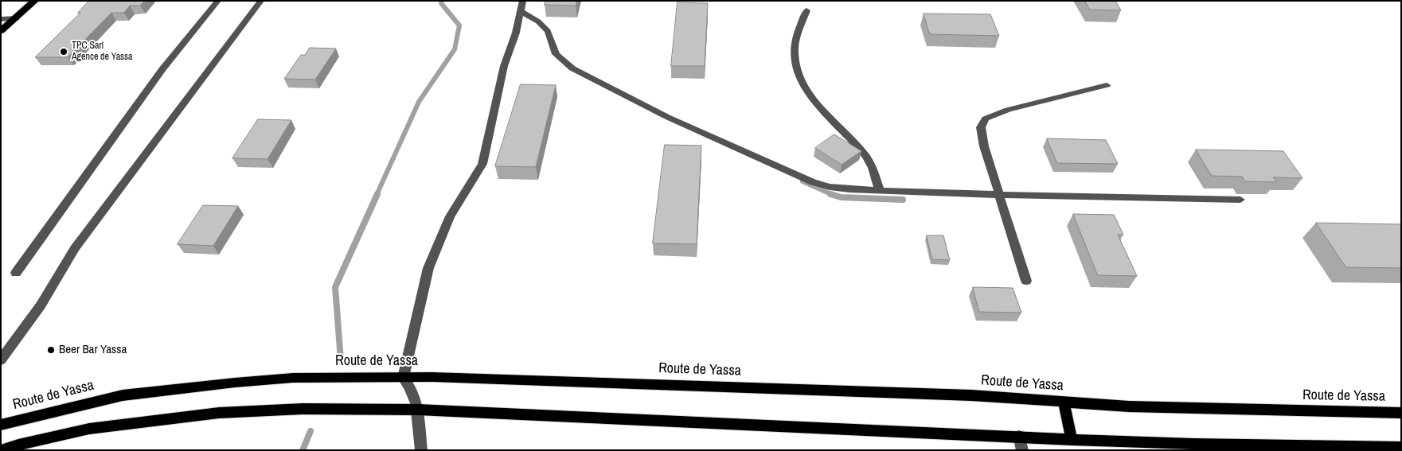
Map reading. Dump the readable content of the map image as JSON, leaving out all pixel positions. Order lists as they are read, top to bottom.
{
  "streets": {
    "main road": ["Route de Yassa"]
  },
  "places": ["TPC Sarl Agence de Yassa", "Beer Bar Yassa"]
}
